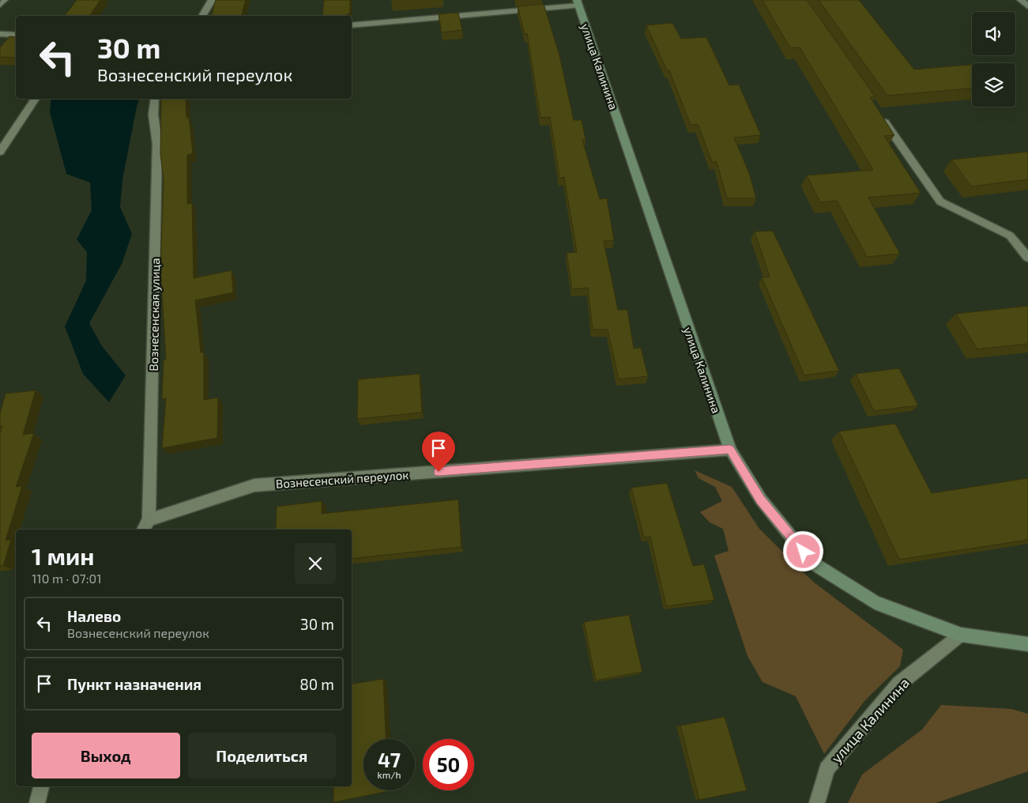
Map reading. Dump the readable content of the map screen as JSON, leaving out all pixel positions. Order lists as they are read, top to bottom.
{
  "streets": {
    "main road": ["улица Калинина"],
    "street": ["Вознесенская улица", "Вознесенский переулок"]
  },
  "crossings": [
    ["улица Калинина", "Вознесенский переулок"],
    ["Вознесенская улица", "Вознесенский переулок"]
  ],
  "page": {
    "turn": ["30 m", "Вознесенский переулок"],
    "heading": ["1 мин", "110 m · 07:01"],
    "list": [
      {
        "name": "Налево",
        "note": "Вознесенский переулок",
        "value": "30 m"
      },
      {
        "name": "Пункт назначения",
        "value": "80 m"
      }
    ],
    "buttons": ["Выход", "Поделиться"],
    "speed": "47 km/h",
    "limit": "50"
  }
}
